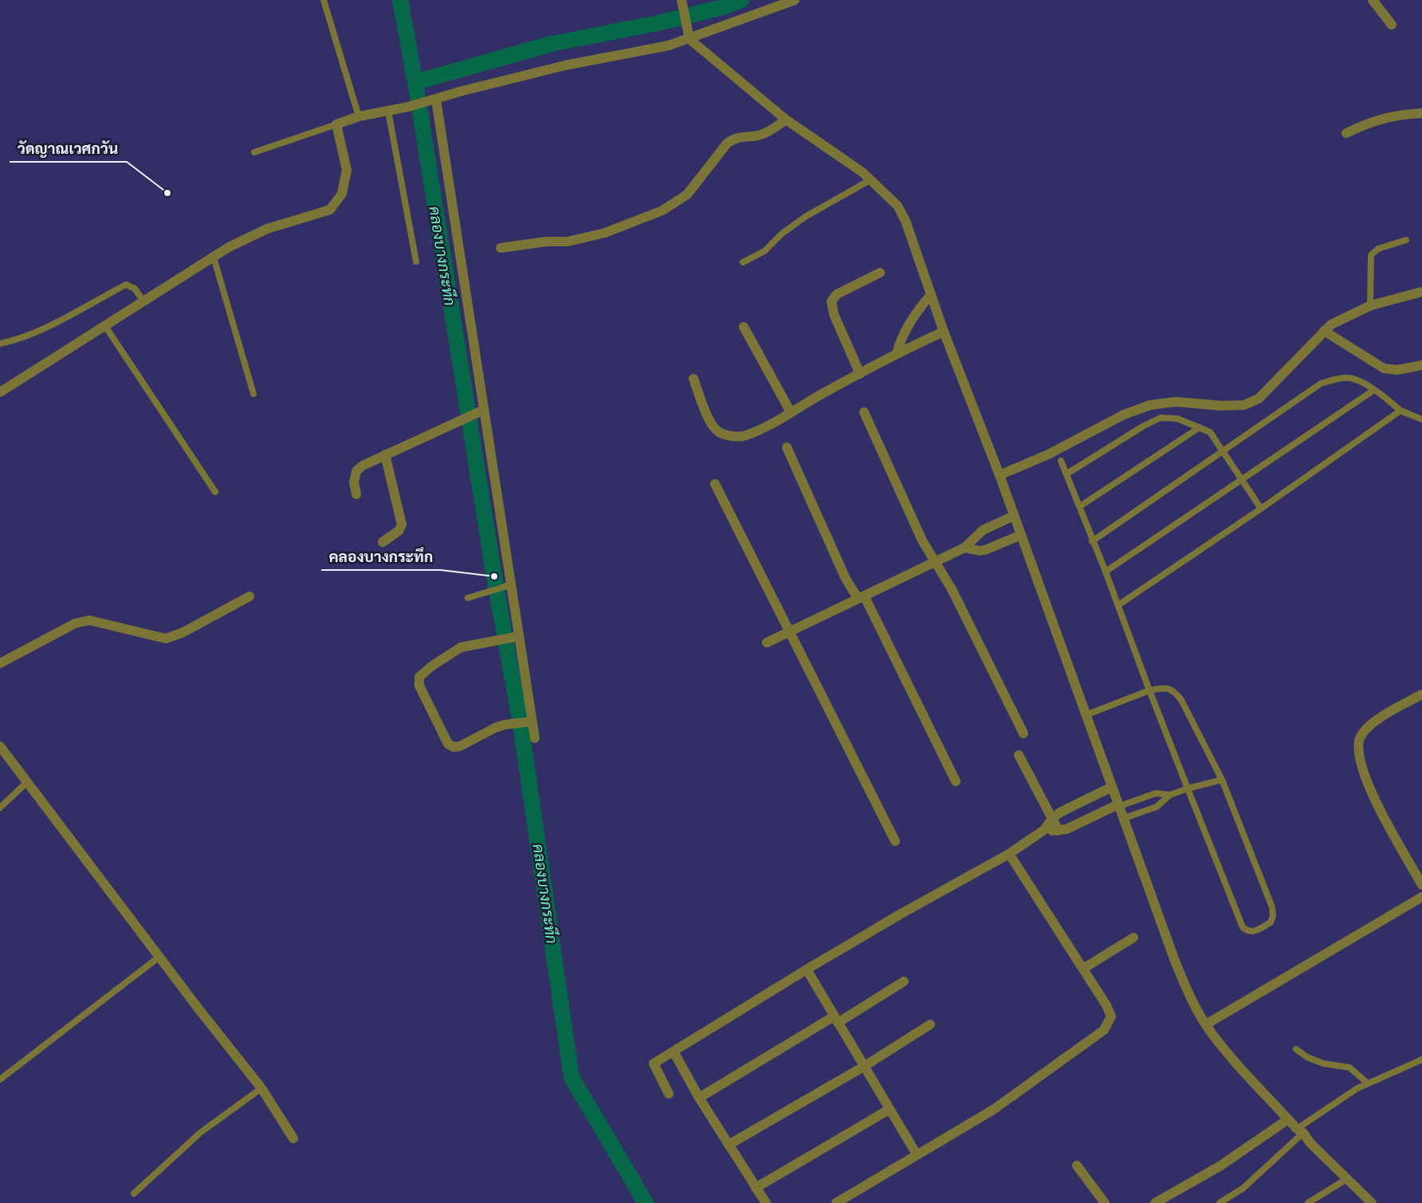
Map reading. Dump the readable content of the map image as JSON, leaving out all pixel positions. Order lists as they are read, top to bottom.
{
  "water": ["คลองบางกระทึก"],
  "places": ["วัดญาณเวศกวัน", "คลองบางกระทึก"]
}
